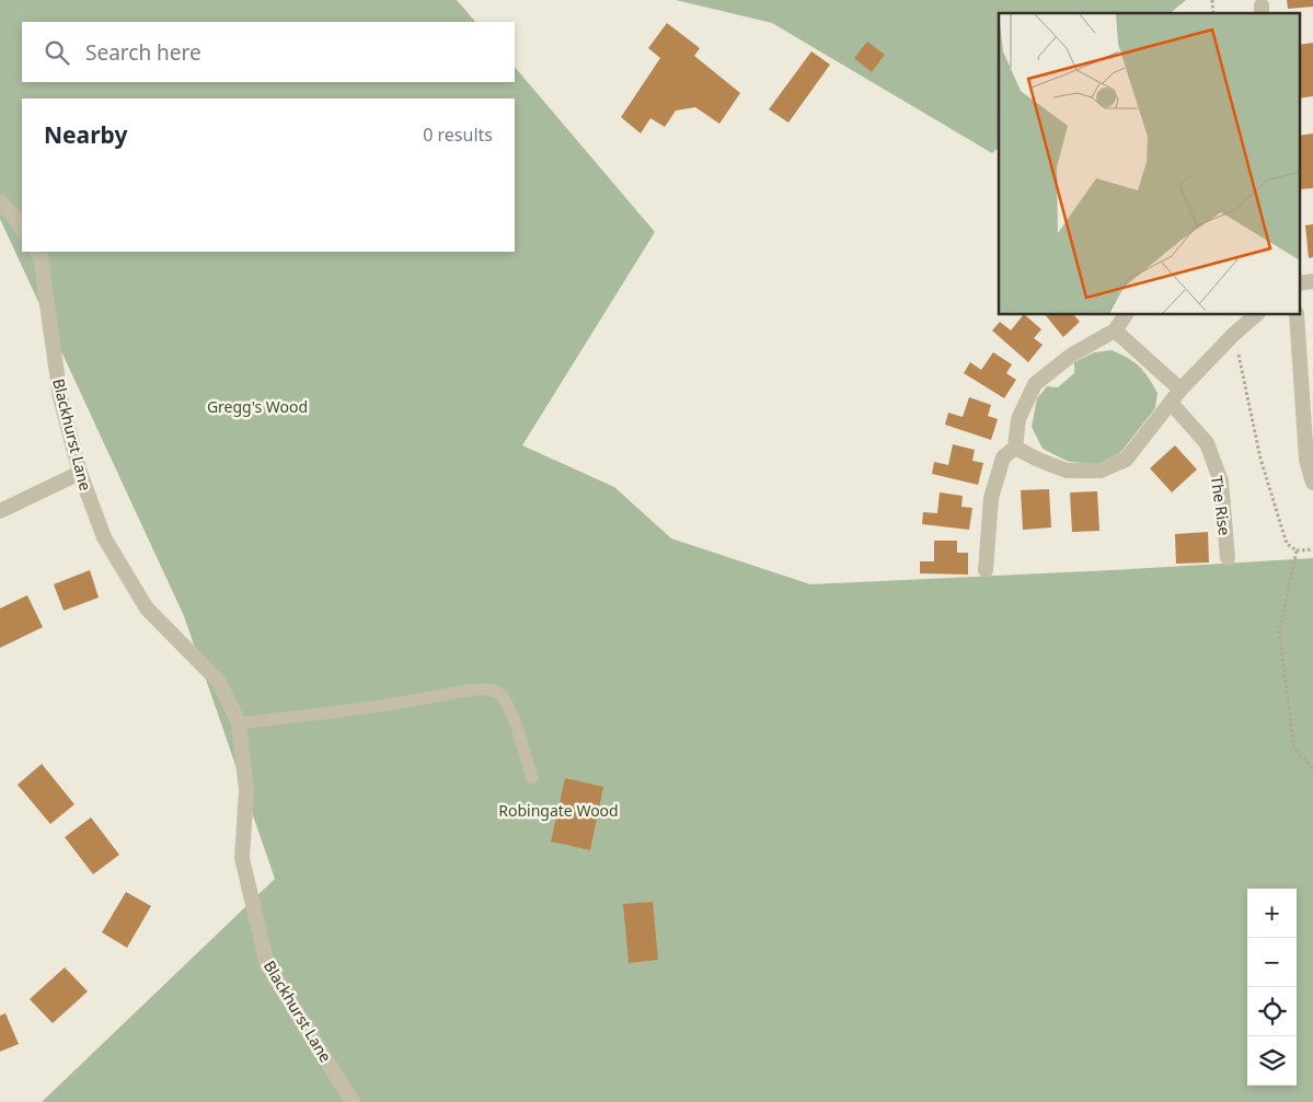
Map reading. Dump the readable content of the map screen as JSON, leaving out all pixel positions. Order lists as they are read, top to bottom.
{
  "streets": {
    "street": ["Blackhurst Lane", "The Rise"]
  },
  "parks": ["Gregg's Wood", "Robingate Wood"],
  "page": {
    "search": "Search here",
    "heading": ["Nearby", "0 results"],
    "map_buttons": ["+", "−"]
  }
}
